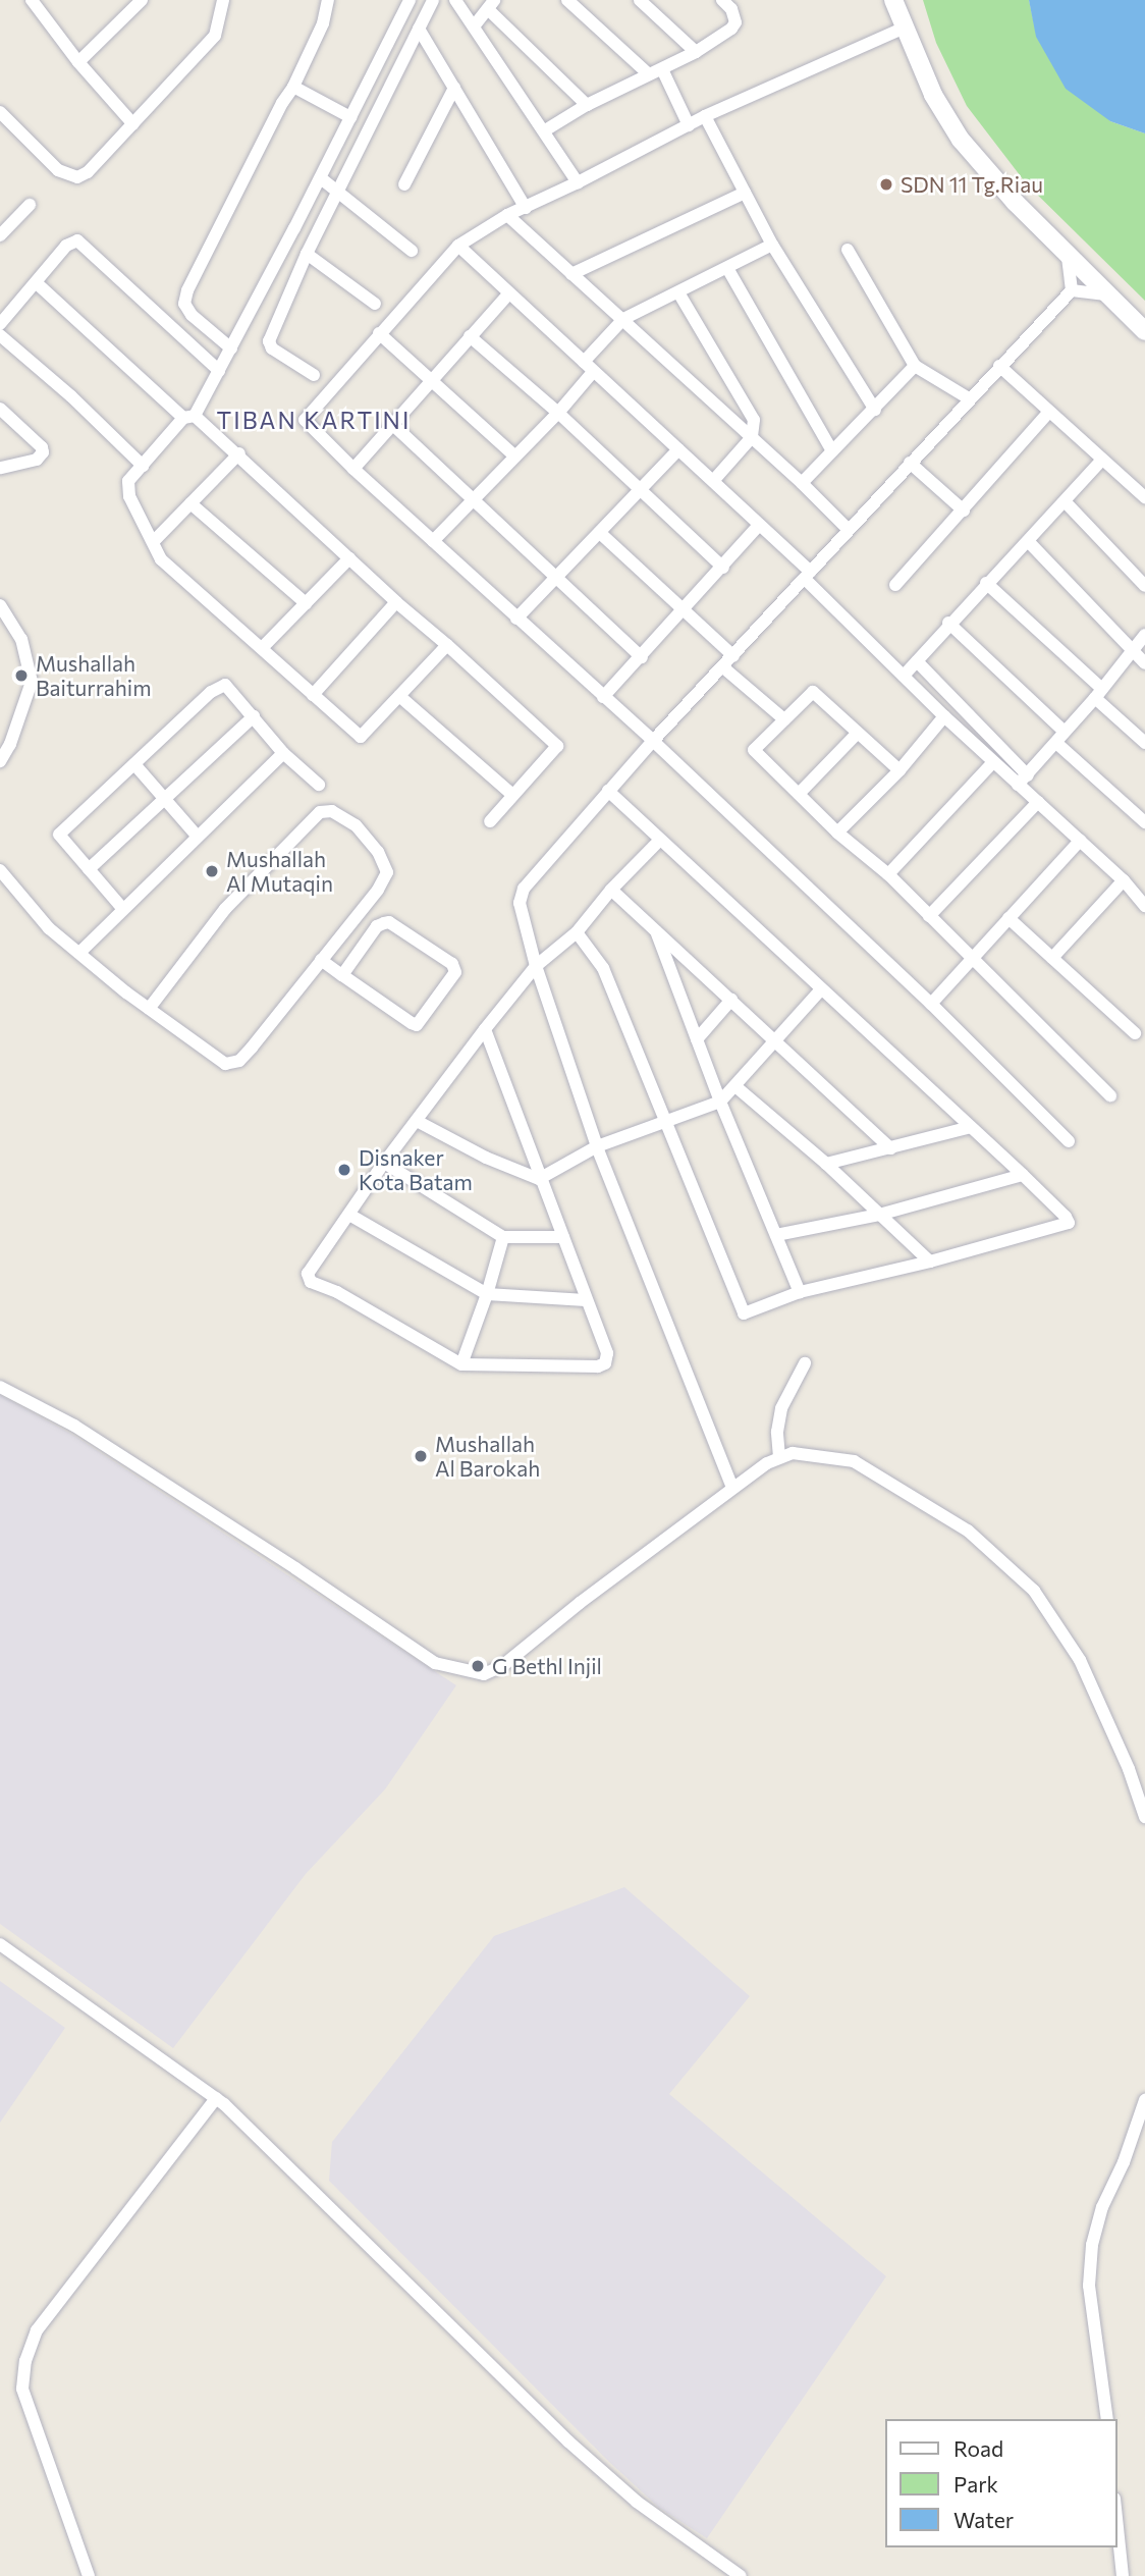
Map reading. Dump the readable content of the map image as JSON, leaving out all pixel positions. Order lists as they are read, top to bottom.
{
  "districts": ["TIBAN KARTINI"],
  "places": [
    "SDN 11 Tg.Riau",
    "Mushallah Baiturrahim",
    "Mushallah Al Mutaqin",
    "Disnaker Kota Batam",
    "Mushallah Al Barokah",
    "G Bethl Injil"
  ],
  "legend": ["Road", "Park", "Water"]
}
